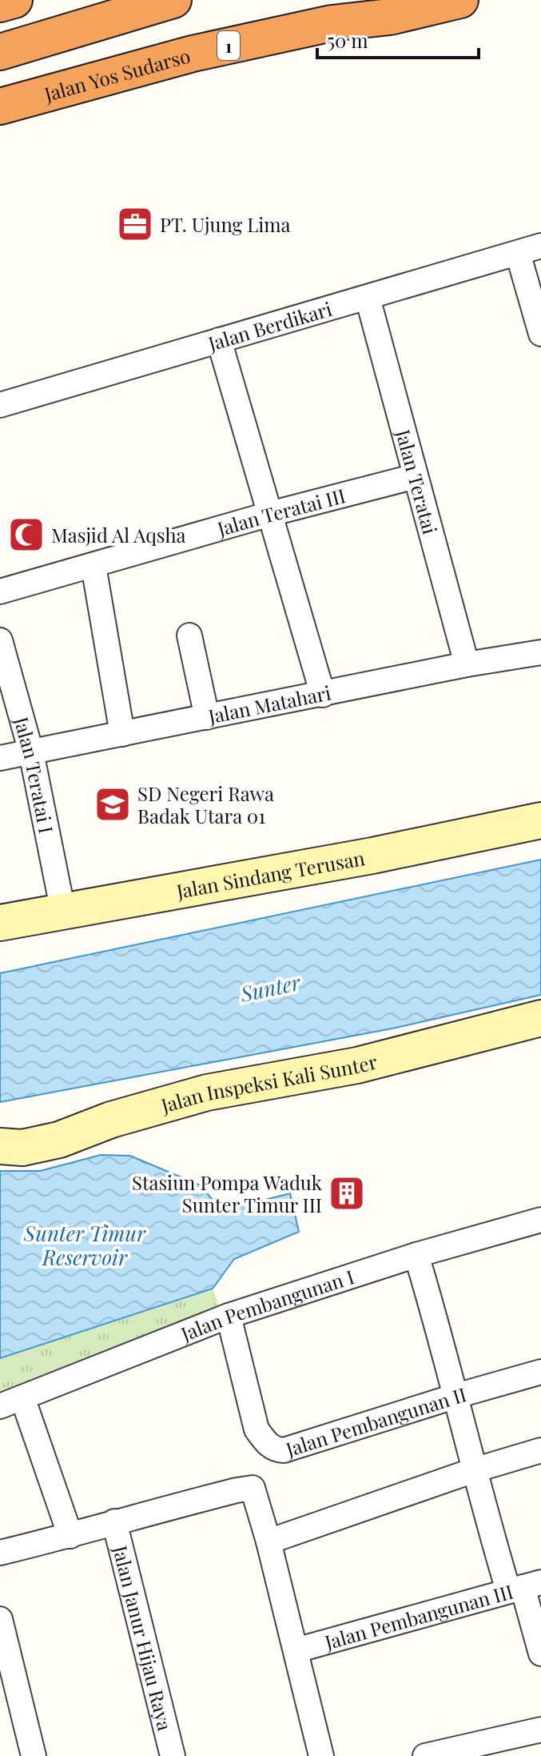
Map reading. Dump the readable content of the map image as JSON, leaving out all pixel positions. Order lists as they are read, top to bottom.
{
  "streets": {
    "highway": ["1", "Jalan Yos Sudarso"],
    "street": [
      "Jalan Berdikari",
      "Jalan Teratai",
      "Jalan Teratai III",
      "Jalan Matahari",
      "Jalan Teratai I",
      "Jalan Sindang Terusan",
      "Jalan Inspeksi Kali Sunter",
      "Jalan Pembangunan I",
      "Jalan Pembangunan II",
      "Jalan Pembangunan III",
      "Jalan Janur Hijau Raya"
    ]
  },
  "crossings": [
    ["Jalan Berdikari", "Jalan Teratai"],
    ["Jalan Teratai", "Jalan Teratai III"],
    ["Jalan Teratai", "Jalan Matahari"],
    ["Jalan Matahari", "Jalan Teratai I"],
    ["Jalan Teratai I", "Jalan Sindang Terusan"],
    ["Jalan Pembangunan I", "Jalan Pembangunan II"]
  ],
  "water": ["Sunter", "Sunter Timur Reservoir"],
  "places": {
    "office": ["PT. Ujung Lima"],
    "mosque": ["Masjid Al Aqsha"],
    "school or university": ["SD Negeri Rawa Badak Utara 01"],
    "building": ["Stasiun Pompa Waduk Sunter Timur III"]
  },
  "scale_bar": "50 m"
}
